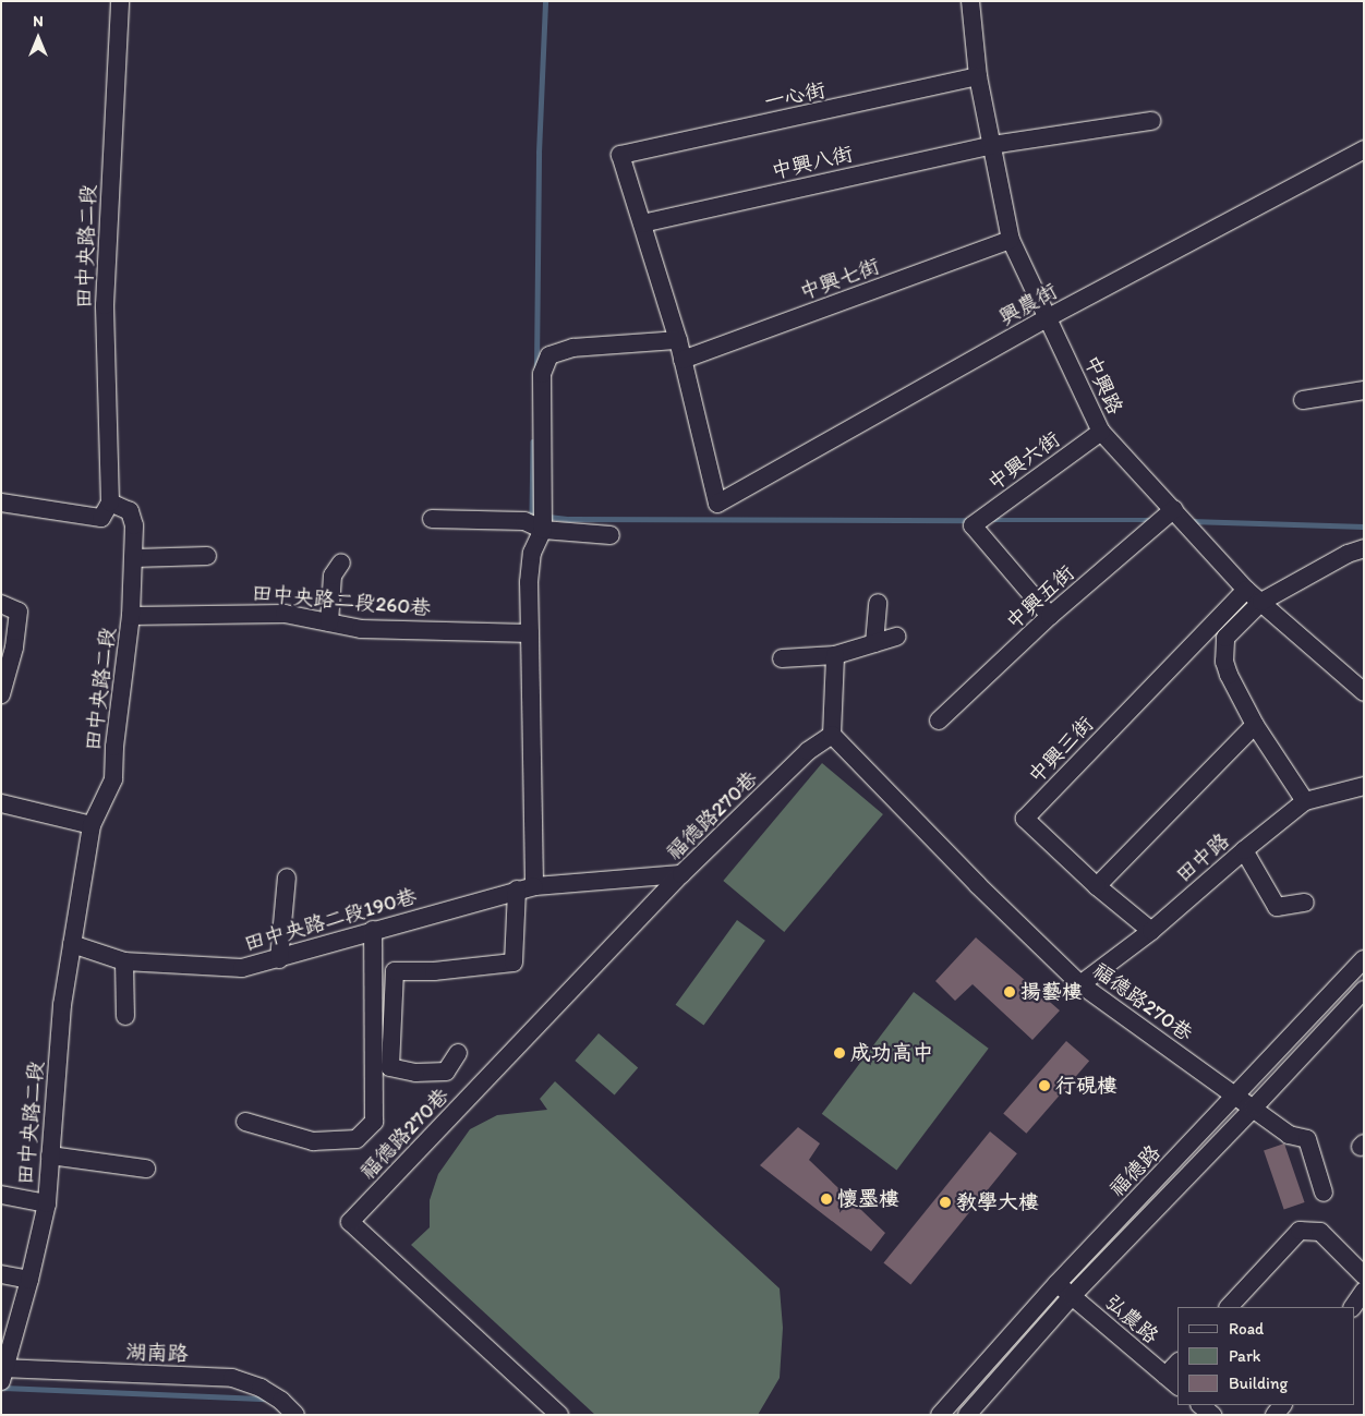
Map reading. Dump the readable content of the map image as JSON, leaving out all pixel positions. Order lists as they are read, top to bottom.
{
  "streets": {
    "street": [
      "一心街",
      "中興八街",
      "田中央路二段",
      "中興七街",
      "興農街",
      "中興路",
      "中興六街",
      "中興五街",
      "田中央路二段260巷",
      "中興三街",
      "福德路270巷",
      "田中路",
      "田中央路二段190巷",
      "福德路",
      "弘農路",
      "湖南路"
    ]
  },
  "crossings": [
    ["一心街", "中興八街"],
    ["一心街", "中興路"],
    ["中興八街", "中興路"],
    ["田中央路二段", "田中央路二段260巷"],
    ["田中央路二段", "田中央路二段190巷"],
    ["田中央路二段", "湖南路"],
    ["中興七街", "興農街"],
    ["中興七街", "中興路"],
    ["興農街", "中興路"],
    ["中興路", "中興六街"],
    ["中興路", "中興五街"],
    ["中興路", "中興三街"],
    ["中興六街", "中興五街"],
    ["中興三街", "田中路"],
    ["福德路270巷", "田中路"],
    ["福德路270巷", "田中央路二段190巷"],
    ["福德路270巷", "福德路"],
    ["福德路", "弘農路"]
  ],
  "places": [
    "揚藝樓",
    "成功高中",
    "行硯樓",
    "懷墨樓",
    "教學大樓"
  ],
  "legend": ["Road", "Park", "Building"],
  "north": "top"
}
